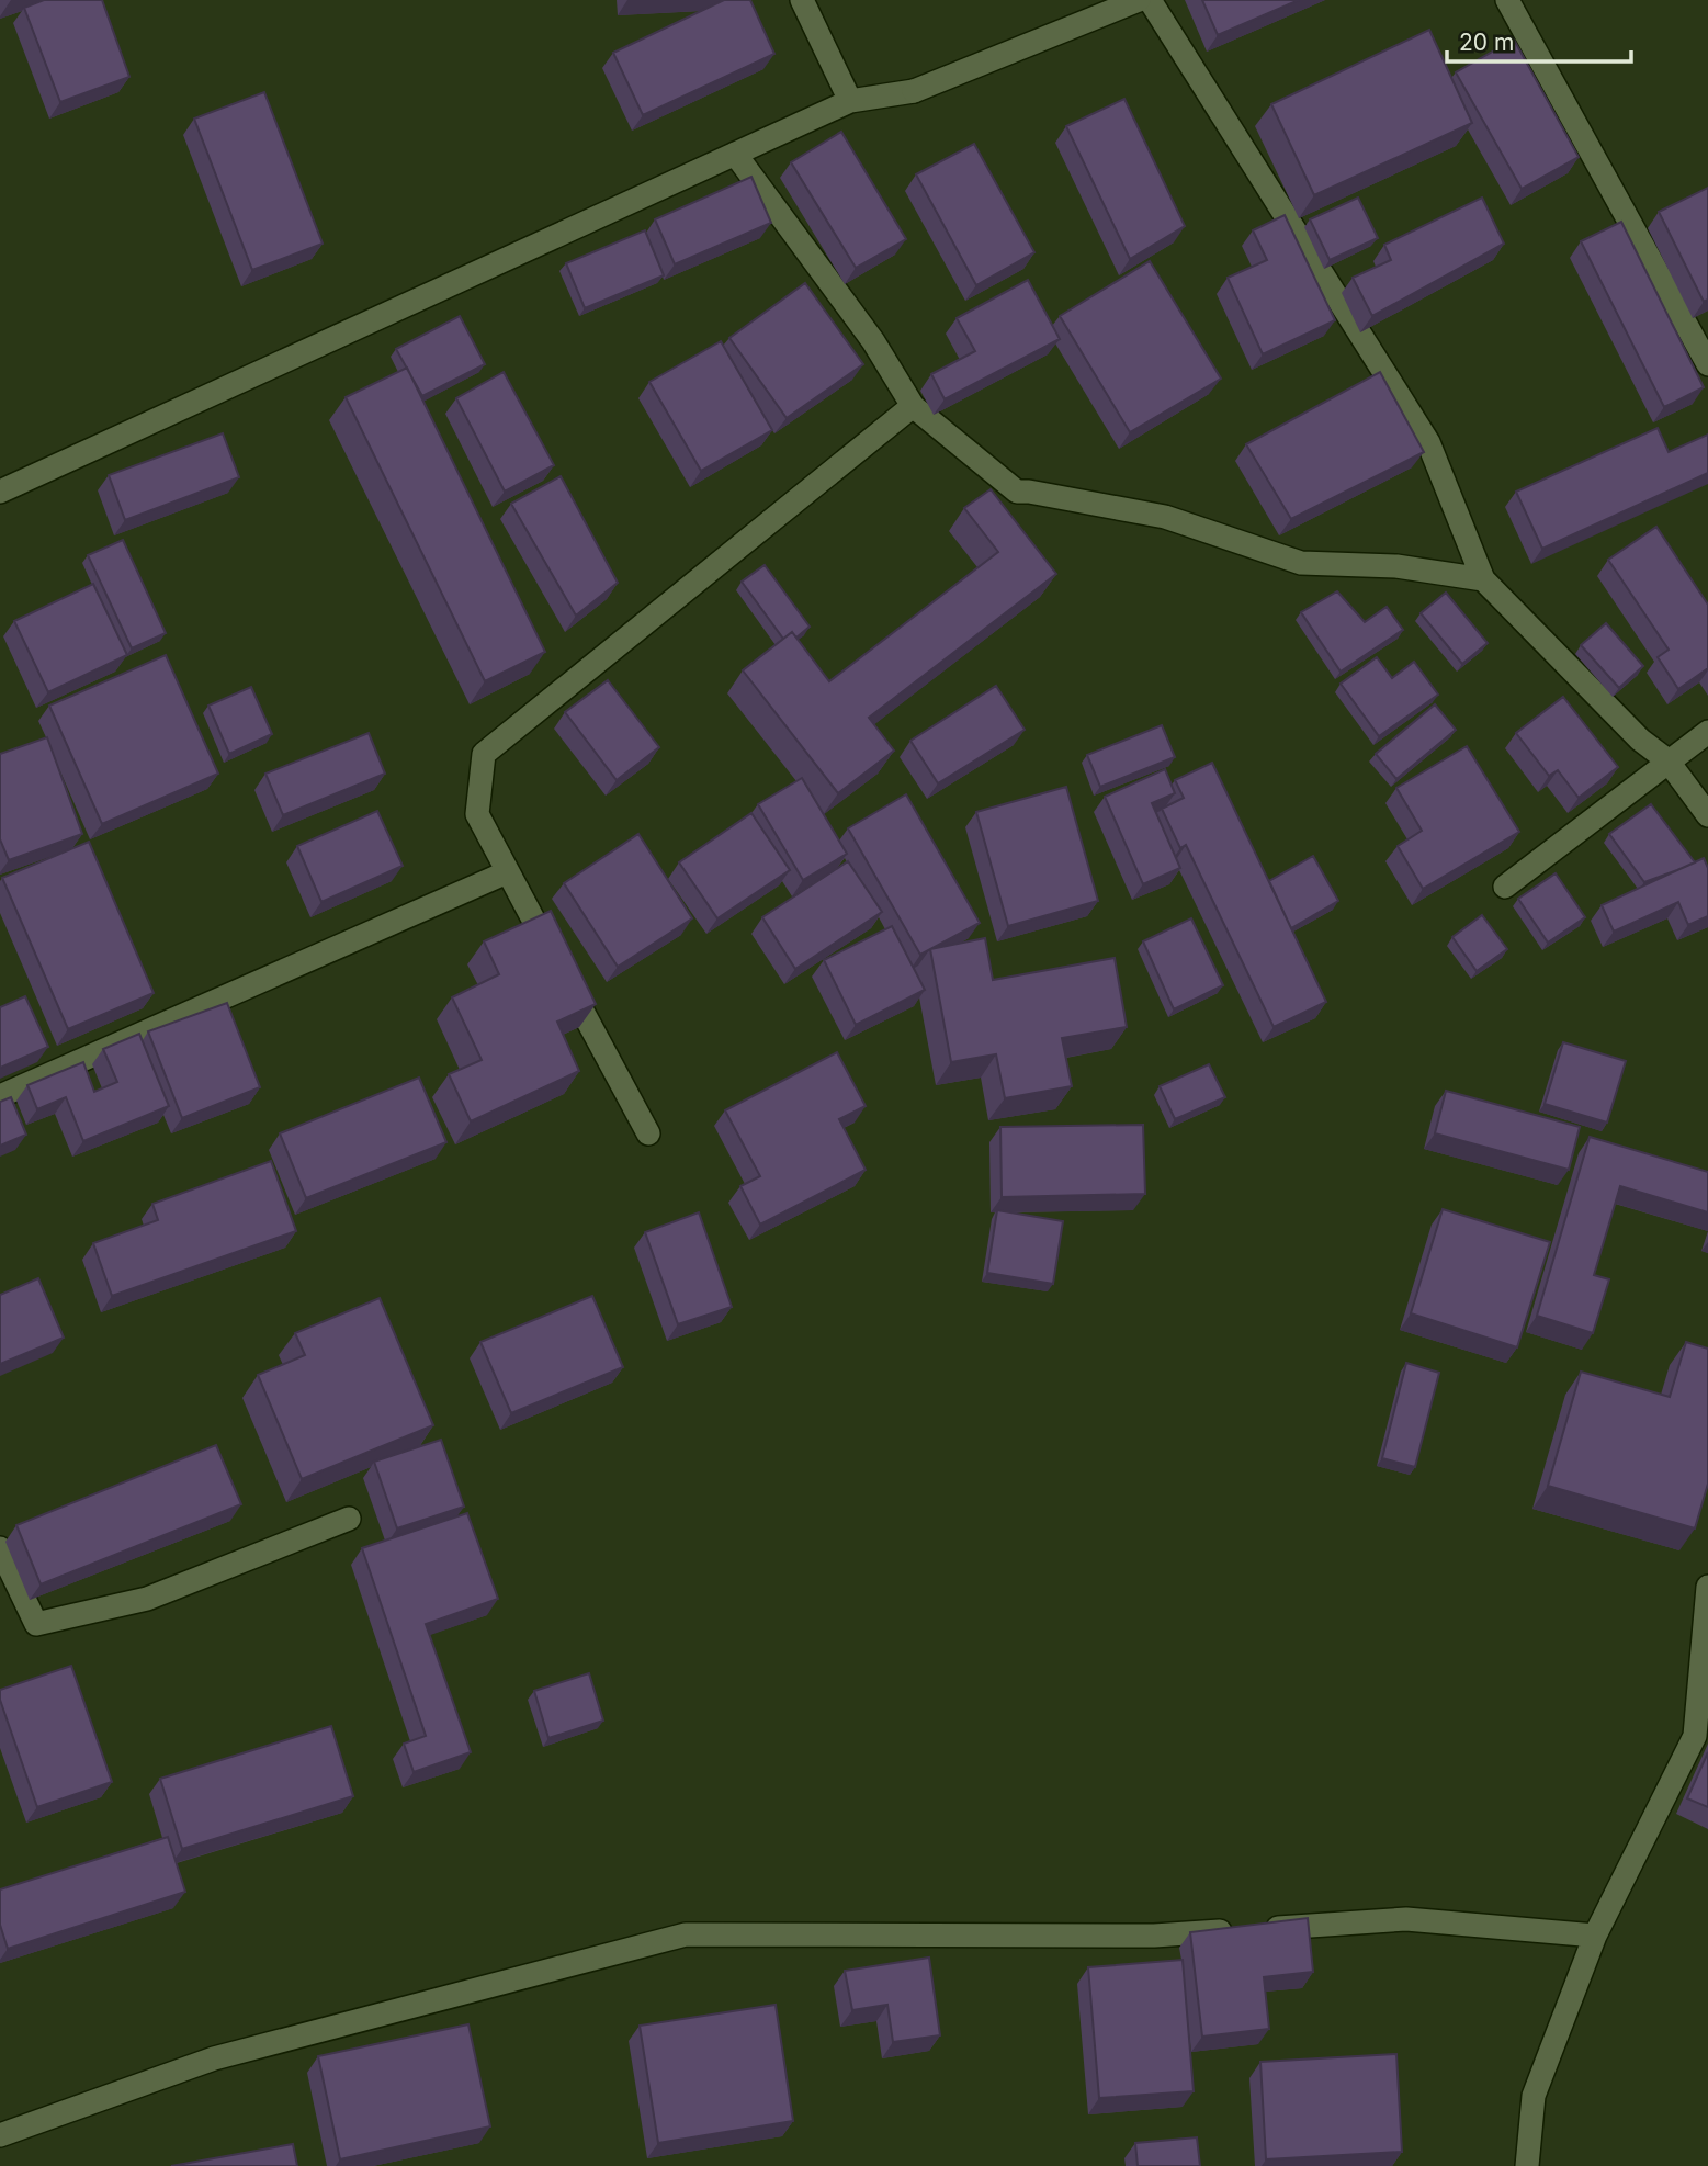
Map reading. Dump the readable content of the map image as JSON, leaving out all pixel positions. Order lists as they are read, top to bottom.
{
  "scale_bar": "20 m"
}
